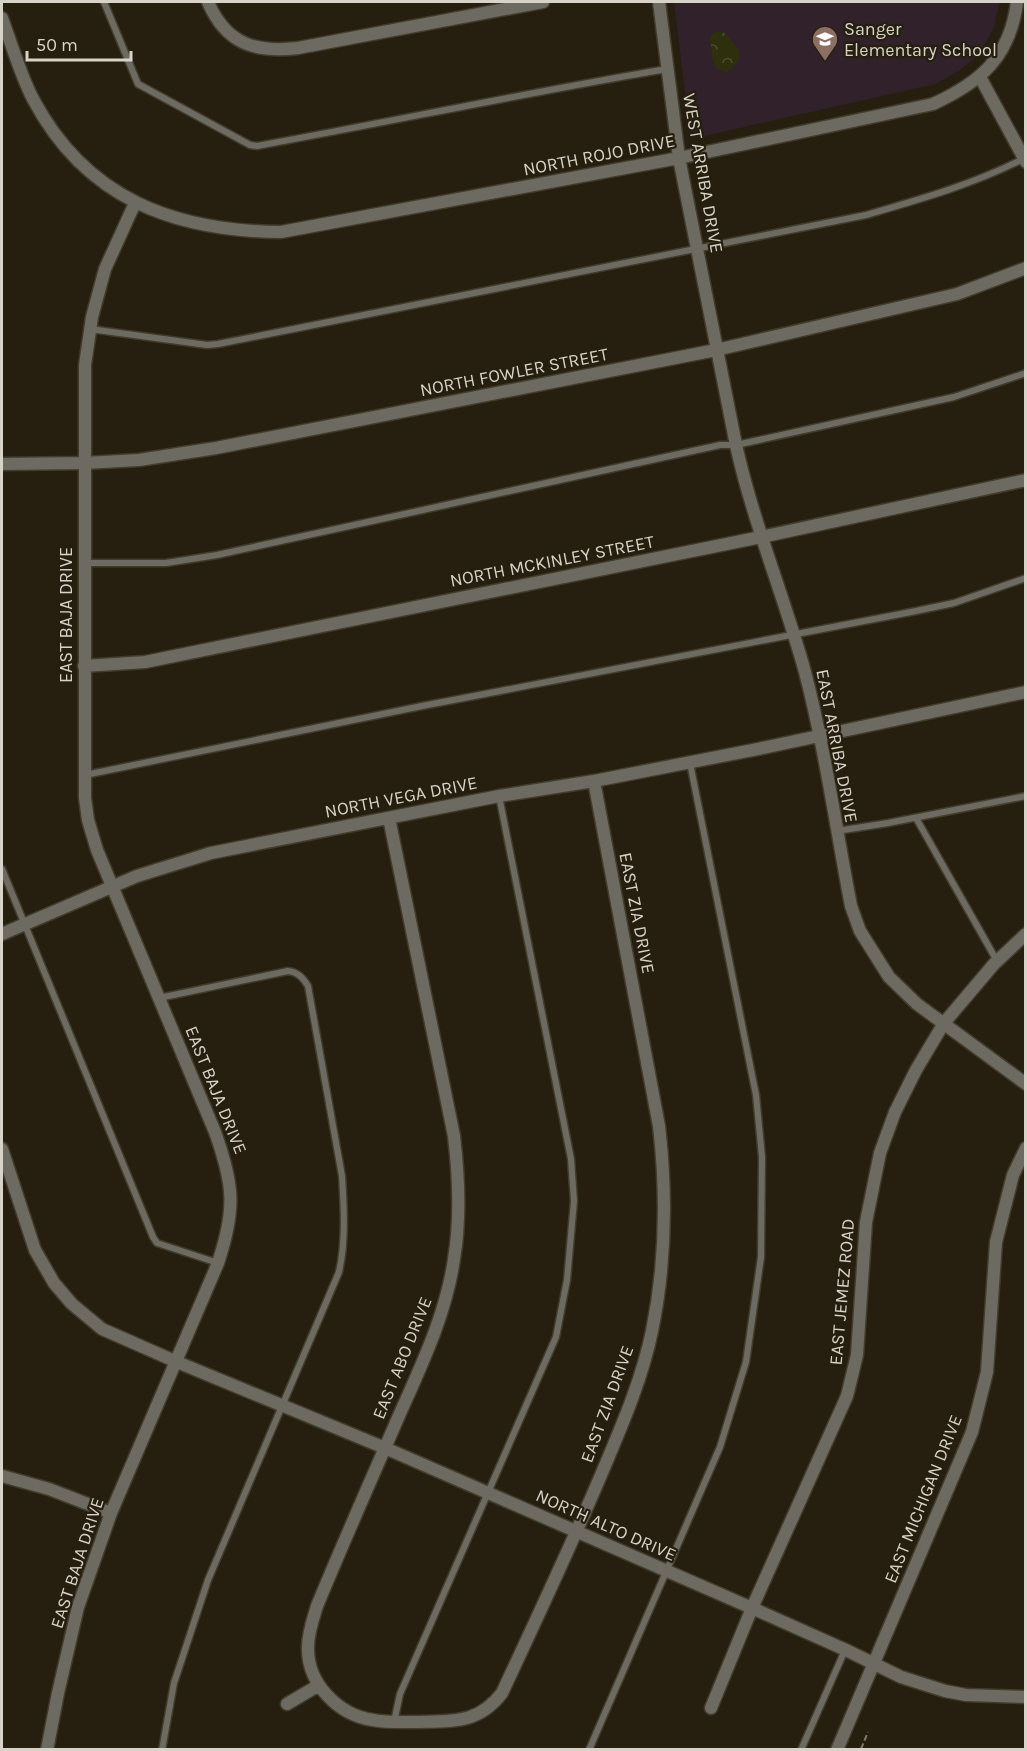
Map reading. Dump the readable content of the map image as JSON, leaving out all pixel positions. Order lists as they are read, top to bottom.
{
  "streets": {
    "street": [
      "NORTH ROJO DRIVE",
      "WEST ARRIBA DRIVE",
      "NORTH FOWLER STREET",
      "NORTH MCKINLEY STREET",
      "EAST BAJA DRIVE",
      "EAST ARRIBA DRIVE",
      "NORTH VEGA DRIVE",
      "EAST ZIA DRIVE",
      "EAST JEMEZ ROAD",
      "EAST ABO DRIVE",
      "EAST MICHIGAN DRIVE",
      "NORTH ALTO DRIVE"
    ]
  },
  "crossings": [
    ["NORTH ROJO DRIVE", "WEST ARRIBA DRIVE"],
    ["NORTH ROJO DRIVE", "EAST BAJA DRIVE"],
    ["WEST ARRIBA DRIVE", "NORTH FOWLER STREET"],
    ["WEST ARRIBA DRIVE", "EAST ARRIBA DRIVE"],
    ["NORTH FOWLER STREET", "EAST BAJA DRIVE"],
    ["NORTH FOWLER STREET", "EAST ARRIBA DRIVE"],
    ["NORTH MCKINLEY STREET", "EAST BAJA DRIVE"],
    ["NORTH MCKINLEY STREET", "EAST ARRIBA DRIVE"],
    ["EAST BAJA DRIVE", "NORTH VEGA DRIVE"],
    ["EAST BAJA DRIVE", "NORTH ALTO DRIVE"],
    ["EAST ARRIBA DRIVE", "NORTH VEGA DRIVE"],
    ["EAST ARRIBA DRIVE", "EAST JEMEZ ROAD"],
    ["NORTH VEGA DRIVE", "EAST ZIA DRIVE"],
    ["NORTH VEGA DRIVE", "EAST ABO DRIVE"],
    ["EAST ZIA DRIVE", "EAST ABO DRIVE"],
    ["EAST ZIA DRIVE", "NORTH ALTO DRIVE"],
    ["EAST JEMEZ ROAD", "NORTH ALTO DRIVE"],
    ["EAST ABO DRIVE", "NORTH ALTO DRIVE"],
    ["EAST MICHIGAN DRIVE", "NORTH ALTO DRIVE"]
  ],
  "places": {
    "school or university": ["Sanger Elementary School"]
  },
  "scale_bar": "50 m"
}
